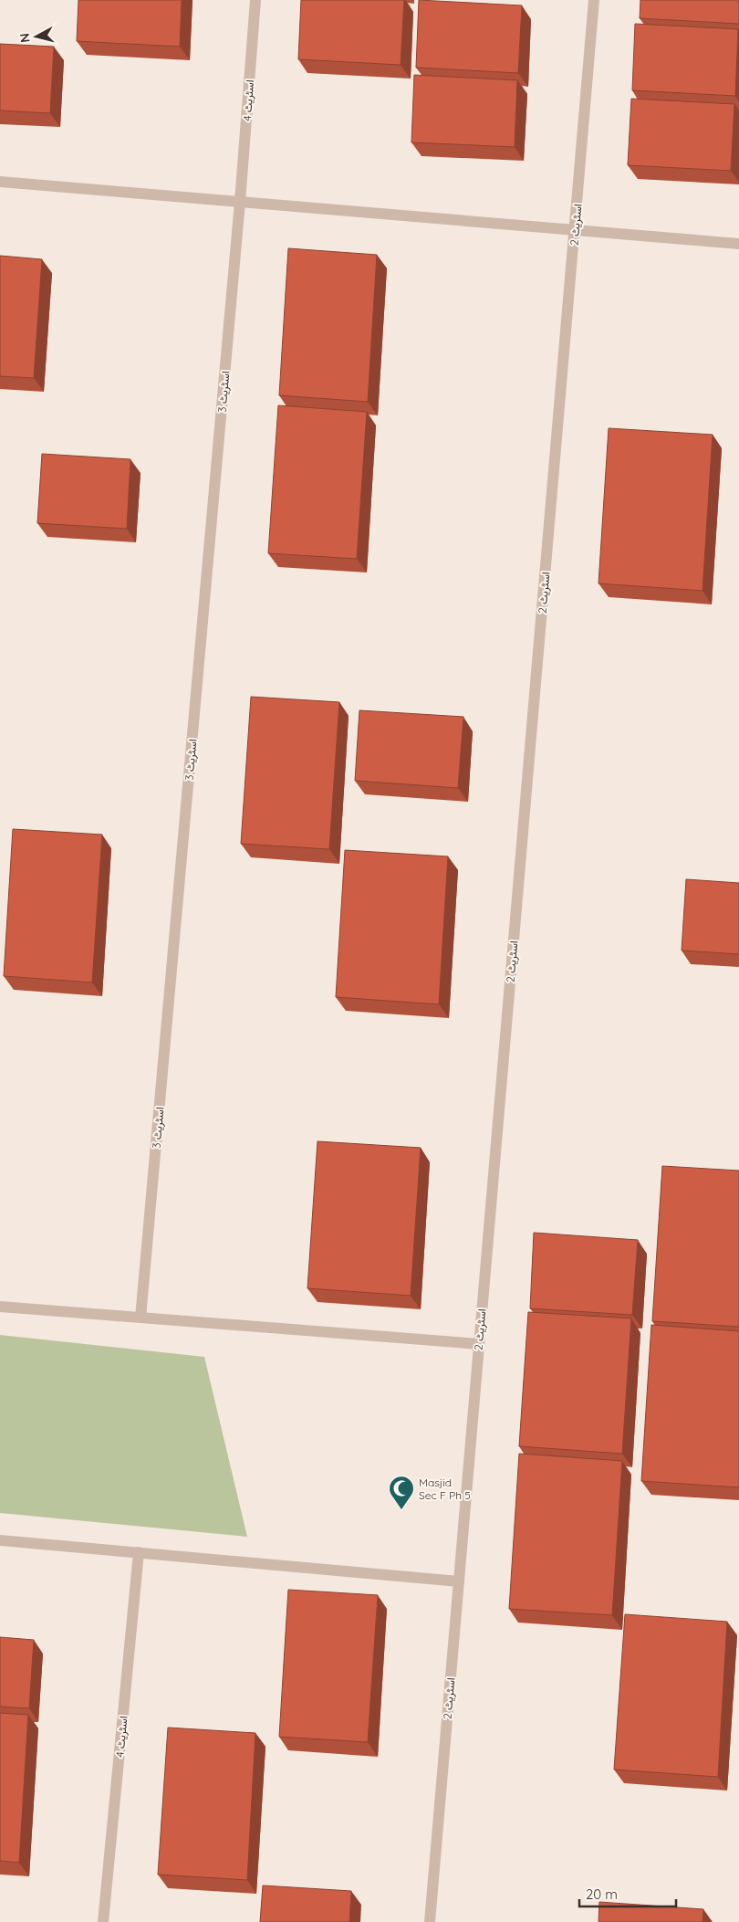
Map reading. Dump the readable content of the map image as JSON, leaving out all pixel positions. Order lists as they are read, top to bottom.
{
  "streets": {
    "street": ["اسٹریٹ 4", "اسٹریٹ 2", "اسٹریٹ 3"]
  },
  "crossings": [
    ["اسٹریٹ 4", "اسٹریٹ 3"]
  ],
  "places": {
    "mosque": ["Masjid Sec F Ph 5"]
  },
  "scale_bar": "20 m",
  "north": "left"
}
